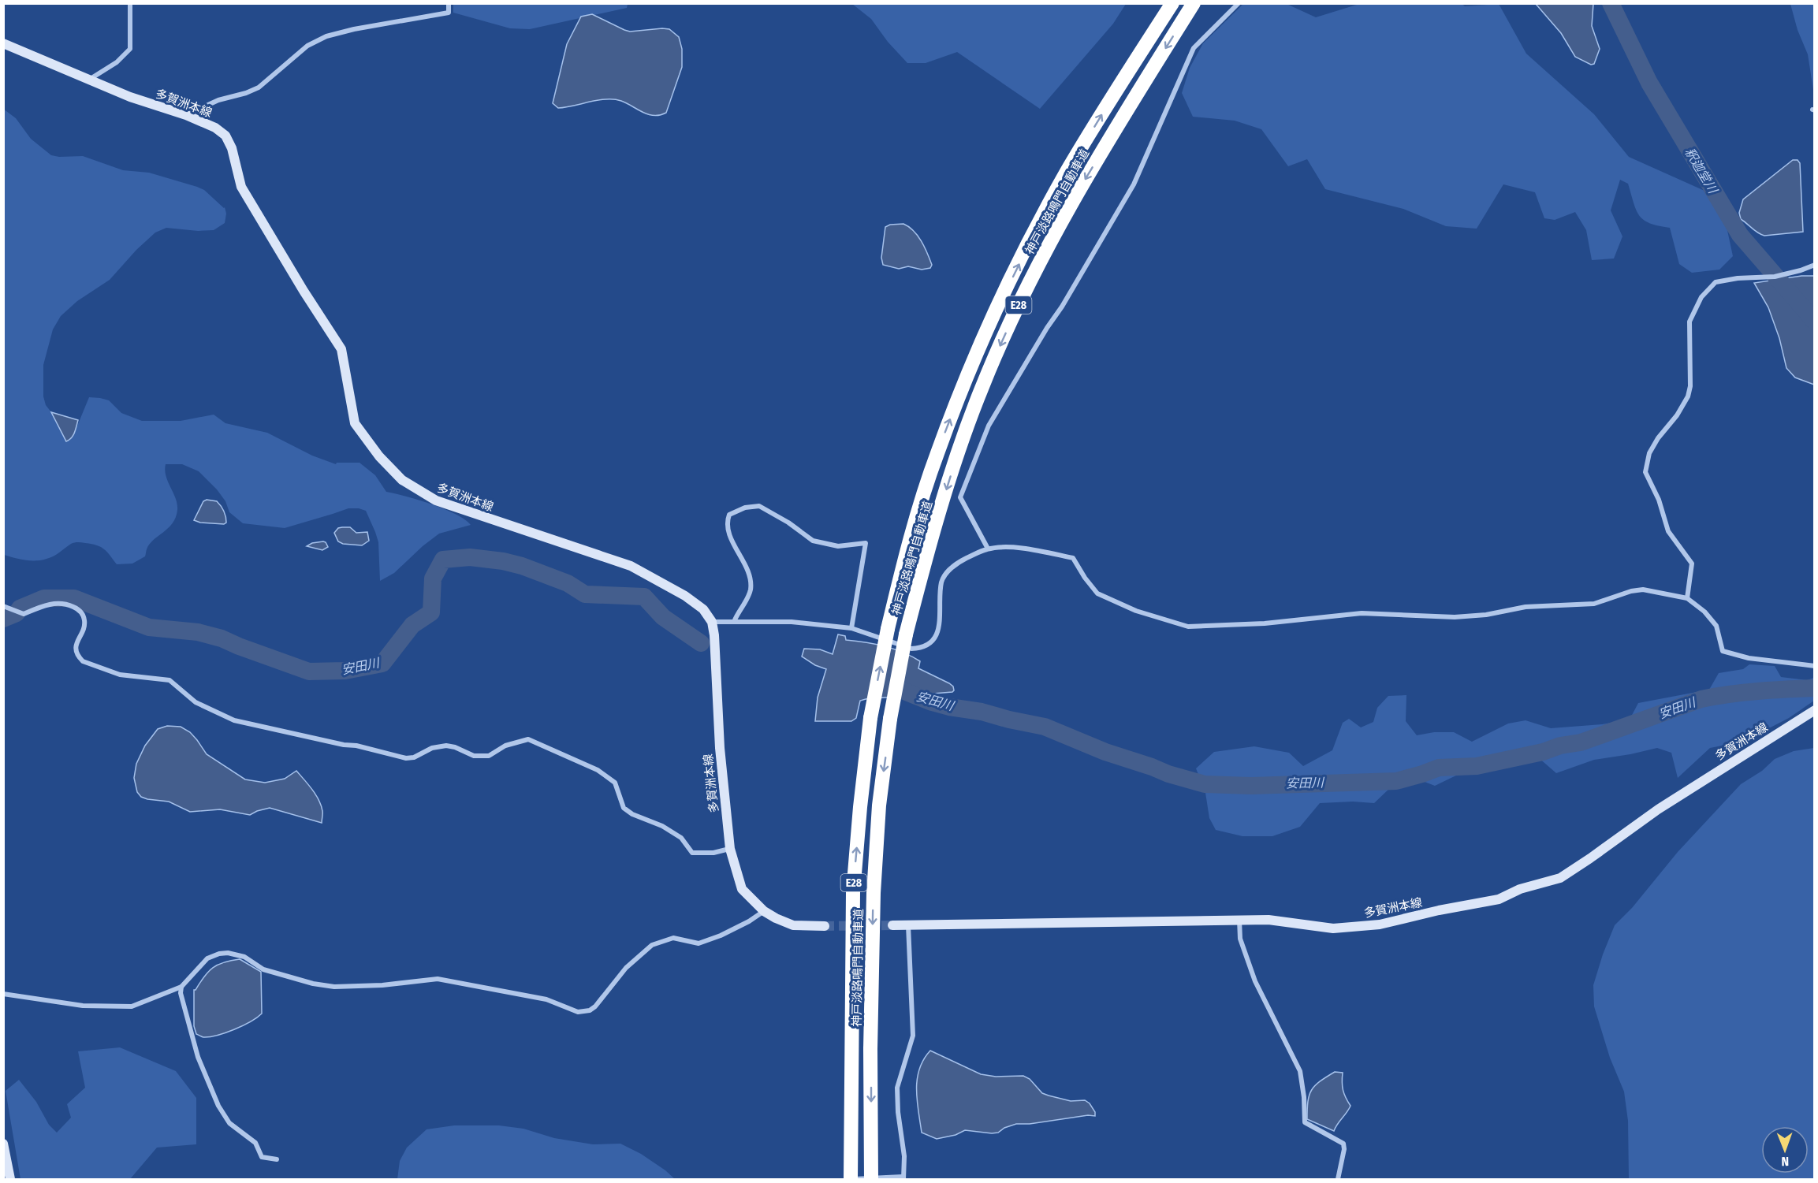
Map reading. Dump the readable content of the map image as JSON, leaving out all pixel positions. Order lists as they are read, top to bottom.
{
  "streets": {
    "highway": ["神戸淡路鳴門自動車道", "E28"],
    "main road": ["多賀洲本線"]
  },
  "water": ["釈迦堂川", "安田川"],
  "north": "bottom"
}
